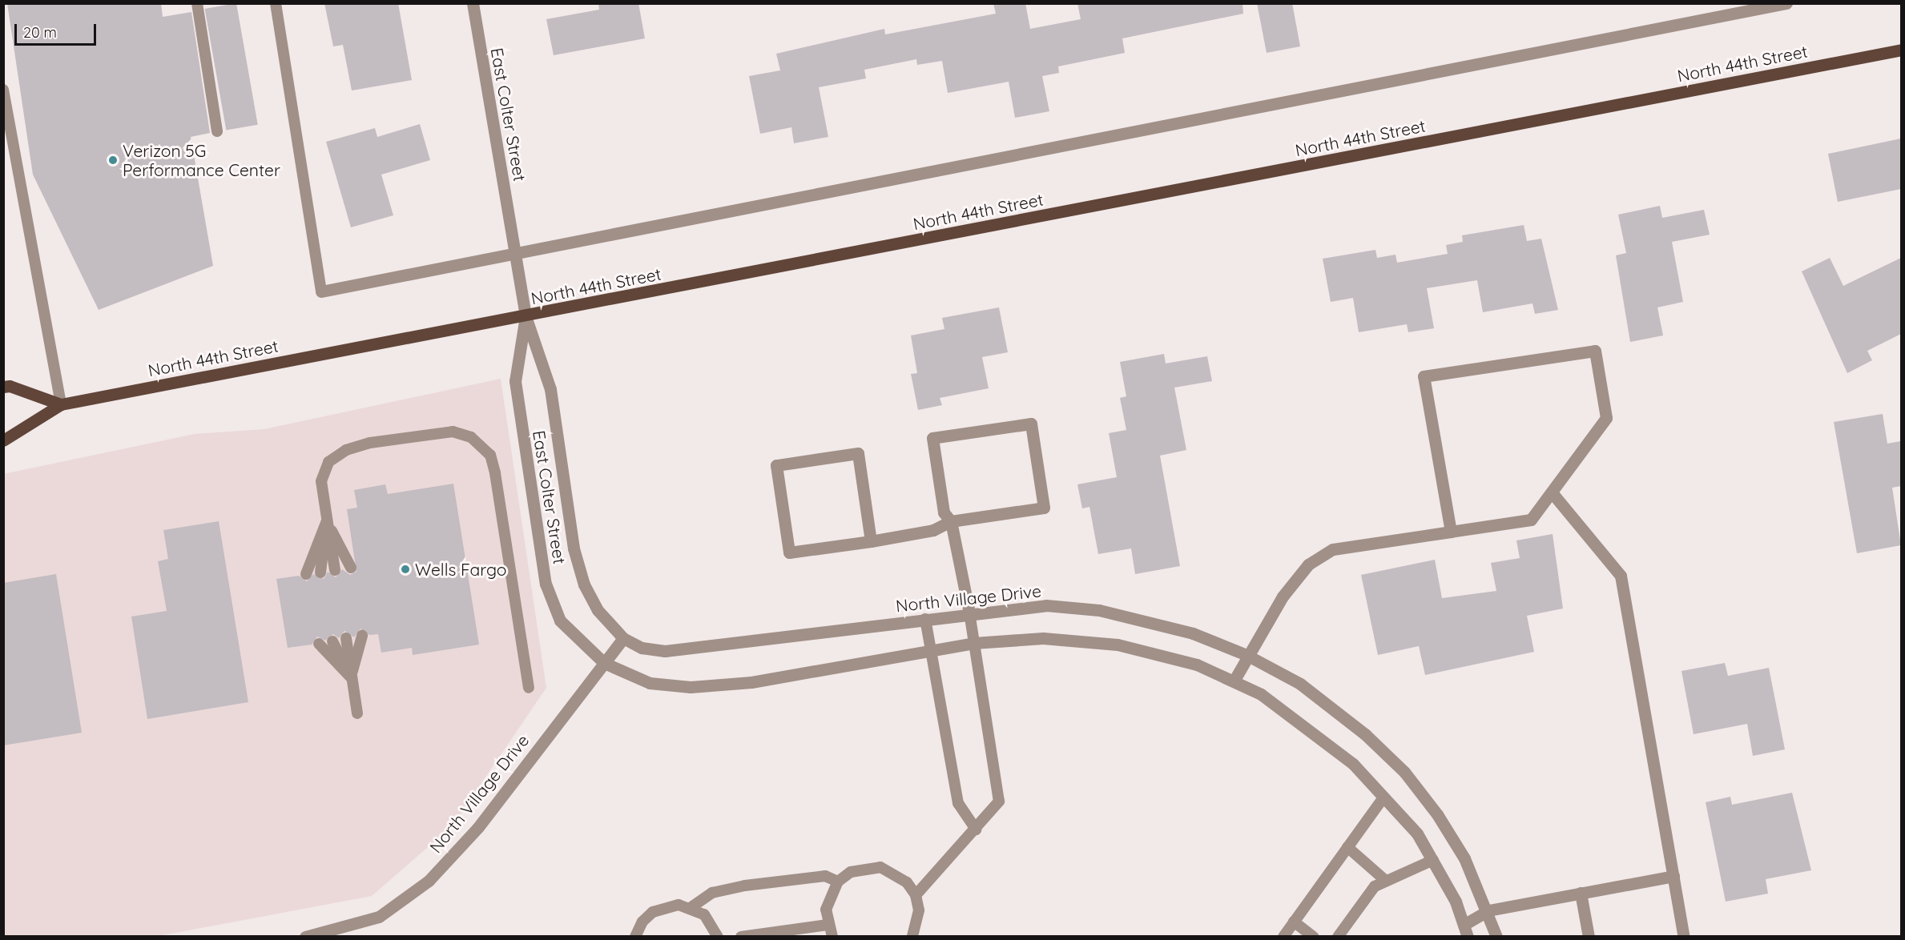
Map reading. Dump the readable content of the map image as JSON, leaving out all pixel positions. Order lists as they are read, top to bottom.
{
  "streets": {
    "main road": ["North 44th Street"],
    "street": ["East Colter Street", "North Village Drive"]
  },
  "crossings": [
    ["North 44th Street", "East Colter Street"],
    ["East Colter Street", "North Village Drive"]
  ],
  "places": ["Verizon 5G Performance Center", "Wells Fargo"],
  "scale_bar": "20 m"
}
